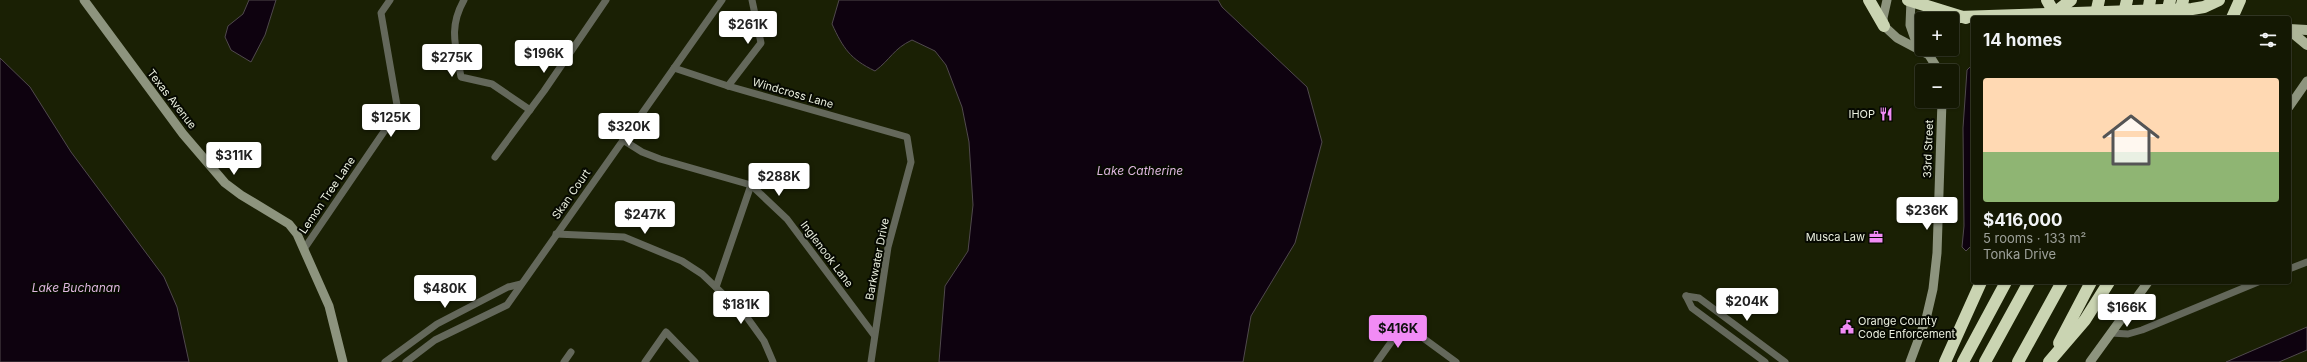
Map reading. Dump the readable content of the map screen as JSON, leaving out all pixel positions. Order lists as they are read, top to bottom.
{
  "streets": {
    "street": [
      "Windcross Lane",
      "Texas Avenue",
      "33rd Street",
      "Skan Court",
      "Lemon Tree Lane",
      "Inglenook Lane",
      "Barkwater Drive"
    ]
  },
  "crossings": [
    ["Windcross Lane", "Skan Court"],
    ["Windcross Lane", "Barkwater Drive"],
    ["Texas Avenue", "Lemon Tree Lane"],
    ["Skan Court", "Inglenook Lane"],
    ["Inglenook Lane", "Barkwater Drive"]
  ],
  "water": ["Lake Catherine", "Lake Buchanan"],
  "places": {
    "restaurant": ["IHOP"],
    "office": ["Musca Law"],
    "public building": ["Orange County Code Enforcement"]
  },
  "page": {
    "price": [
      "$261K",
      "$196K",
      "$275K",
      "$125K",
      "$320K",
      "$311K",
      "$288K",
      "$236K",
      "$247K",
      "$480K",
      "$204K",
      "$181K",
      "$166K",
      "$416K"
    ],
    "map_buttons": ["+", "−"],
    "heading": "14 homes",
    "list": [
      {
        "name": "$416,000",
        "note": "5 rooms · 133 m² · Tonka Drive"
      }
    ]
  }
}
